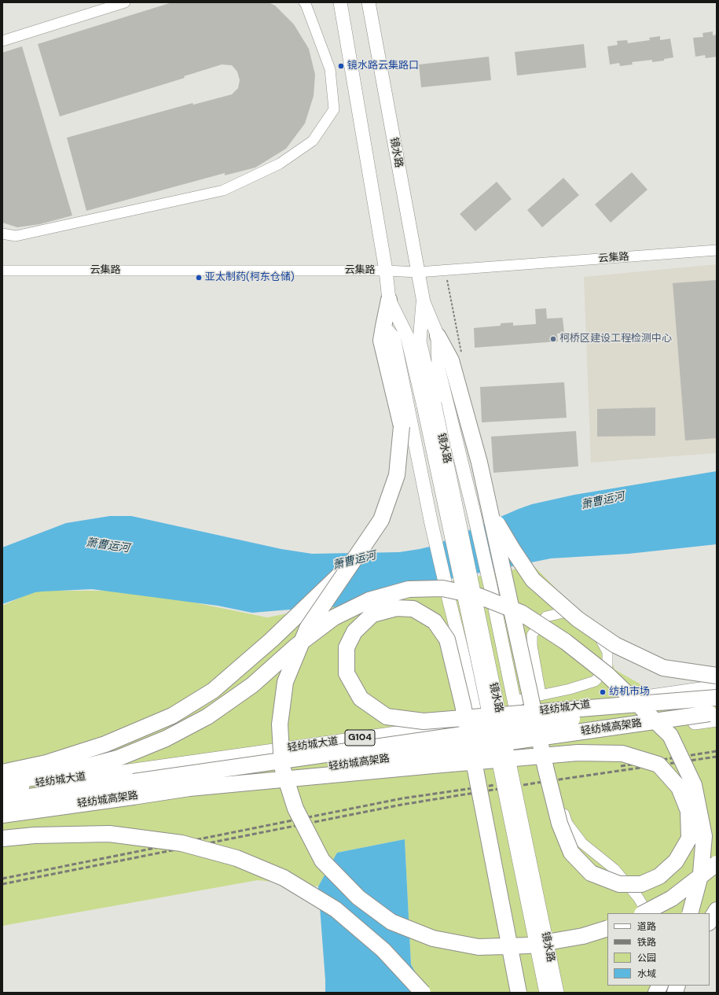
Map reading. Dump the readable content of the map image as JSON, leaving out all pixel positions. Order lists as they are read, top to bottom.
{
  "streets": {
    "highway": ["轻纺城高架路"],
    "main road": ["镜水路", "轻纺城大道", "G104"],
    "street": ["云集路"]
  },
  "crossings": [
    ["镜水路", "云集路"]
  ],
  "water": ["萧曹运河"],
  "places": [
    "镜水路云集路口",
    "亚太制药(柯东仓储)",
    "柯桥区建设工程检测中心",
    "纺机市场"
  ],
  "legend": [
    "道路",
    "铁路",
    "公园",
    "水域"
  ]
}
